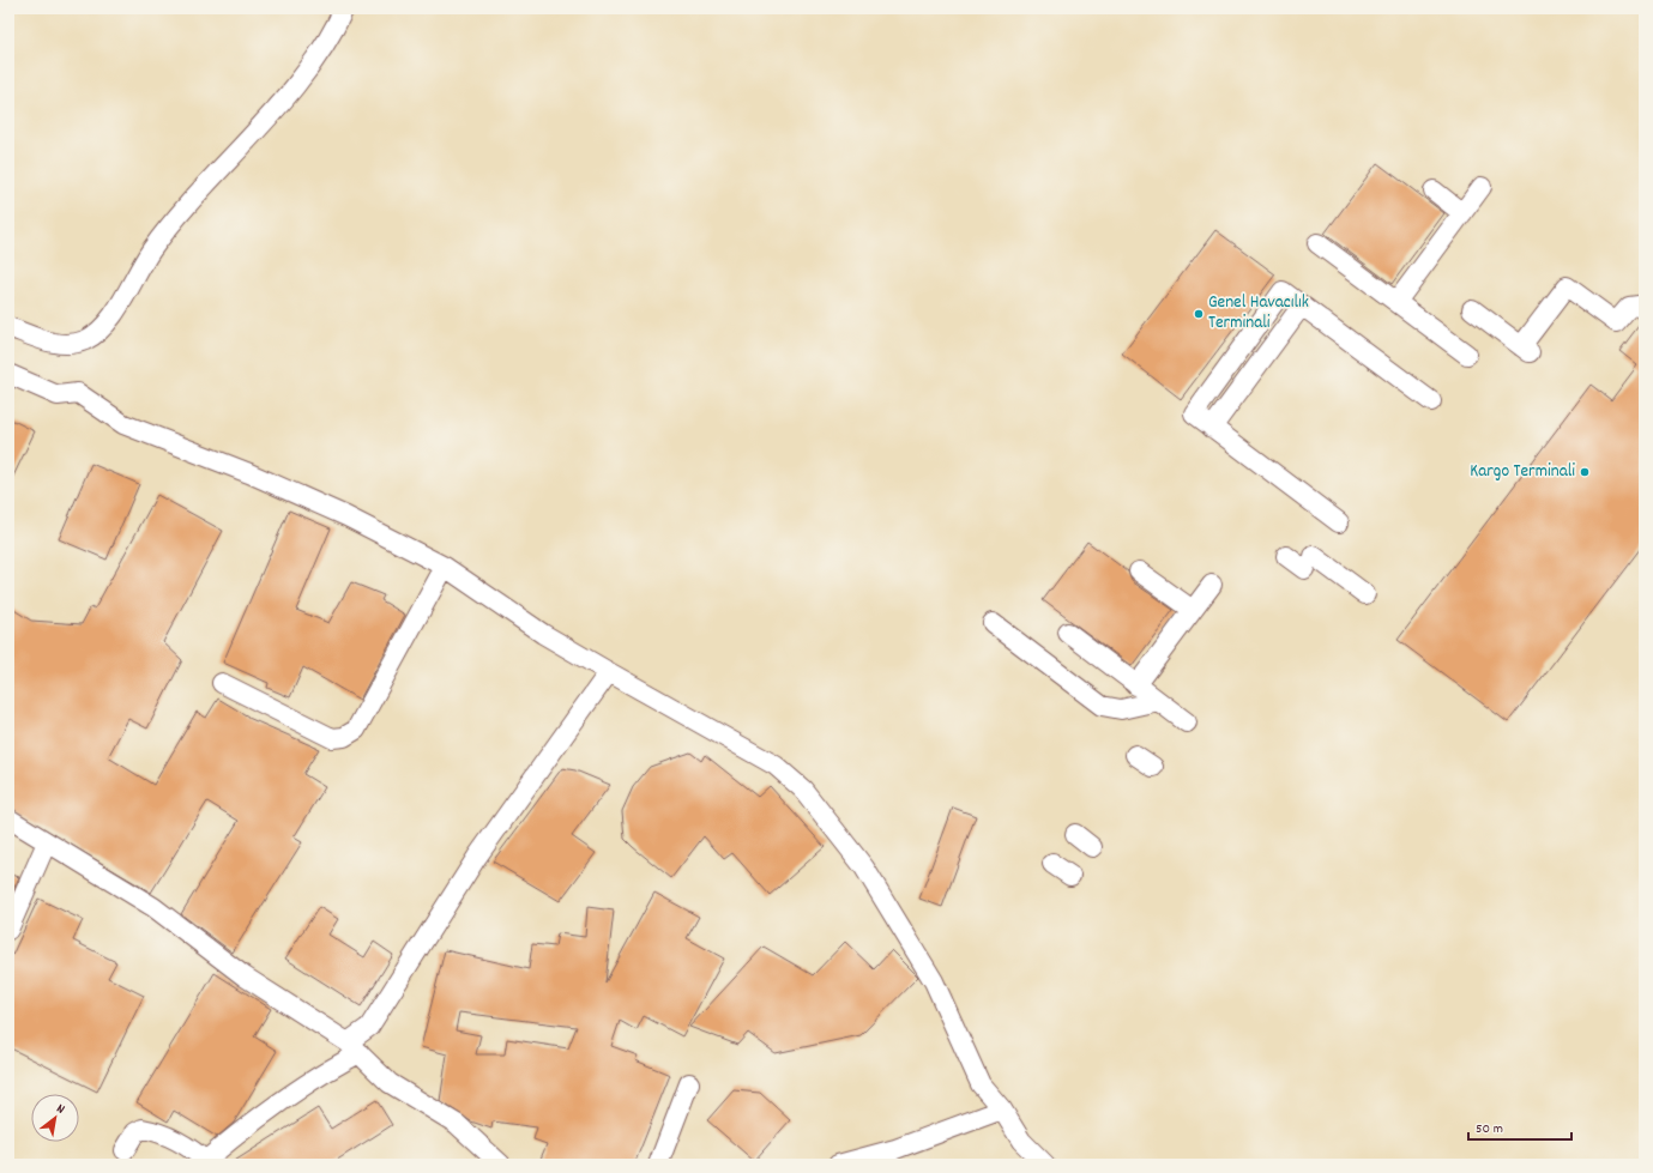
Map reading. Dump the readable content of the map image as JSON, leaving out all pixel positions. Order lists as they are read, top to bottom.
{
  "places": ["Genel Havacılık Terminali", "Kargo Terminali"],
  "scale_bar": "50 m",
  "north": "top right"
}
